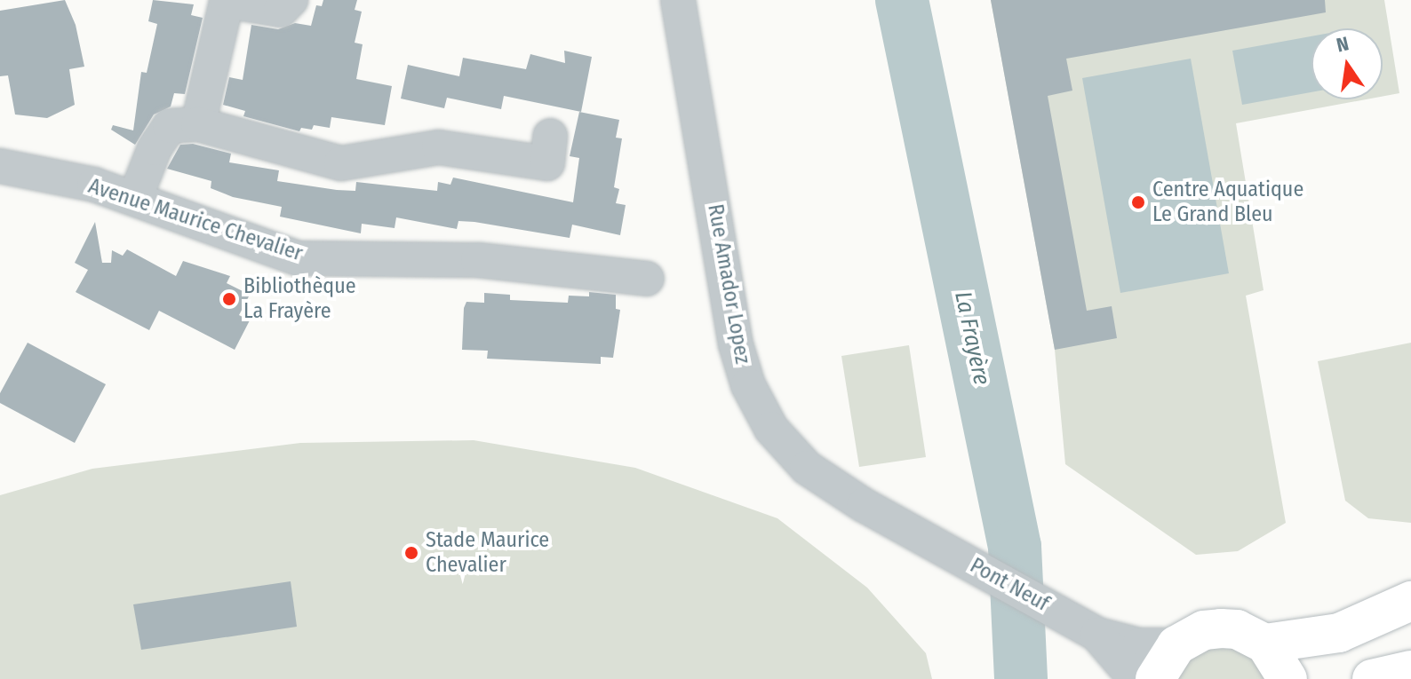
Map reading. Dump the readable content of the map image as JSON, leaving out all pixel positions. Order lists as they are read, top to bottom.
{
  "streets": {
    "street": ["Avenue Maurice Chevalier", "Rue Amador Lopez", "Pont Neuf"]
  },
  "crossings": [
    ["Rue Amador Lopez", "Pont Neuf"]
  ],
  "water": ["La Frayère"],
  "places": ["Centre Aquatique Le Grand Bleu", "Bibliothèque La Frayère", "Stade Maurice Chevalier"],
  "north": "top"
}
